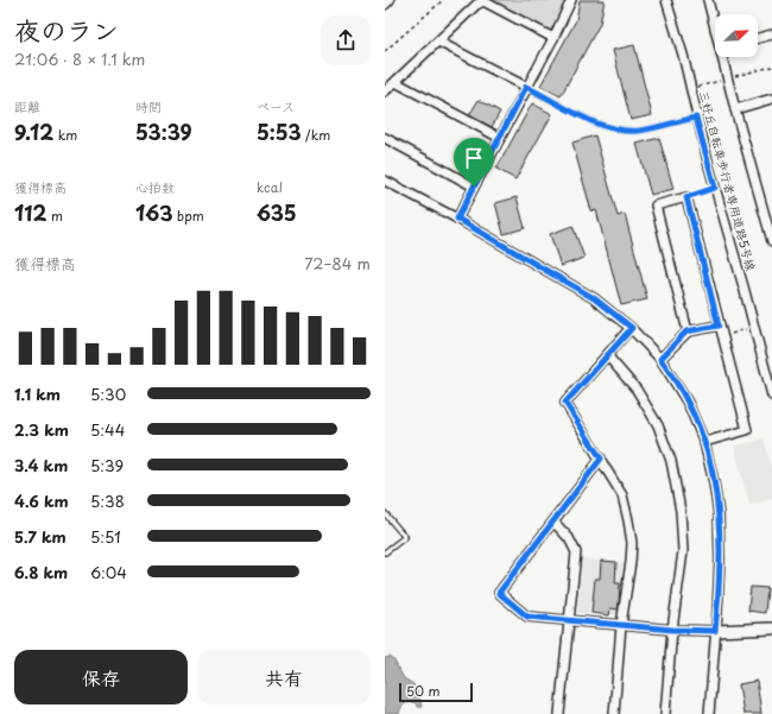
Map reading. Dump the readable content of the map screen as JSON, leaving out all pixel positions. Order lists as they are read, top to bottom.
{
  "streets": {
    "street": ["三好丘自転車歩行者専用道路5号線"]
  },
  "scale_bar": "50 m",
  "north": "top right",
  "page": {
    "heading": ["夜のラン", "21:06 · 8 × 1.1 km"],
    "stats": [
      ["距離", "9.12 km"],
      ["時間", "53:39"],
      ["ペース", "5:53 /km"],
      ["獲得標高", "112 m"],
      ["心拍数", "163 bpm"],
      ["kcal", "635"]
    ],
    "chart": ["獲得標高", "72–84 m"],
    "list": [
      {
        "name": "1.1 km",
        "note": "5:30"
      },
      {
        "name": "2.3 km",
        "note": "5:44"
      },
      {
        "name": "3.4 km",
        "note": "5:39"
      },
      {
        "name": "4.6 km",
        "note": "5:38"
      },
      {
        "name": "5.7 km",
        "note": "5:51"
      },
      {
        "name": "6.8 km",
        "note": "6:04"
      }
    ],
    "buttons": ["保存", "共有"],
    "scale": "50 m"
  }
}
